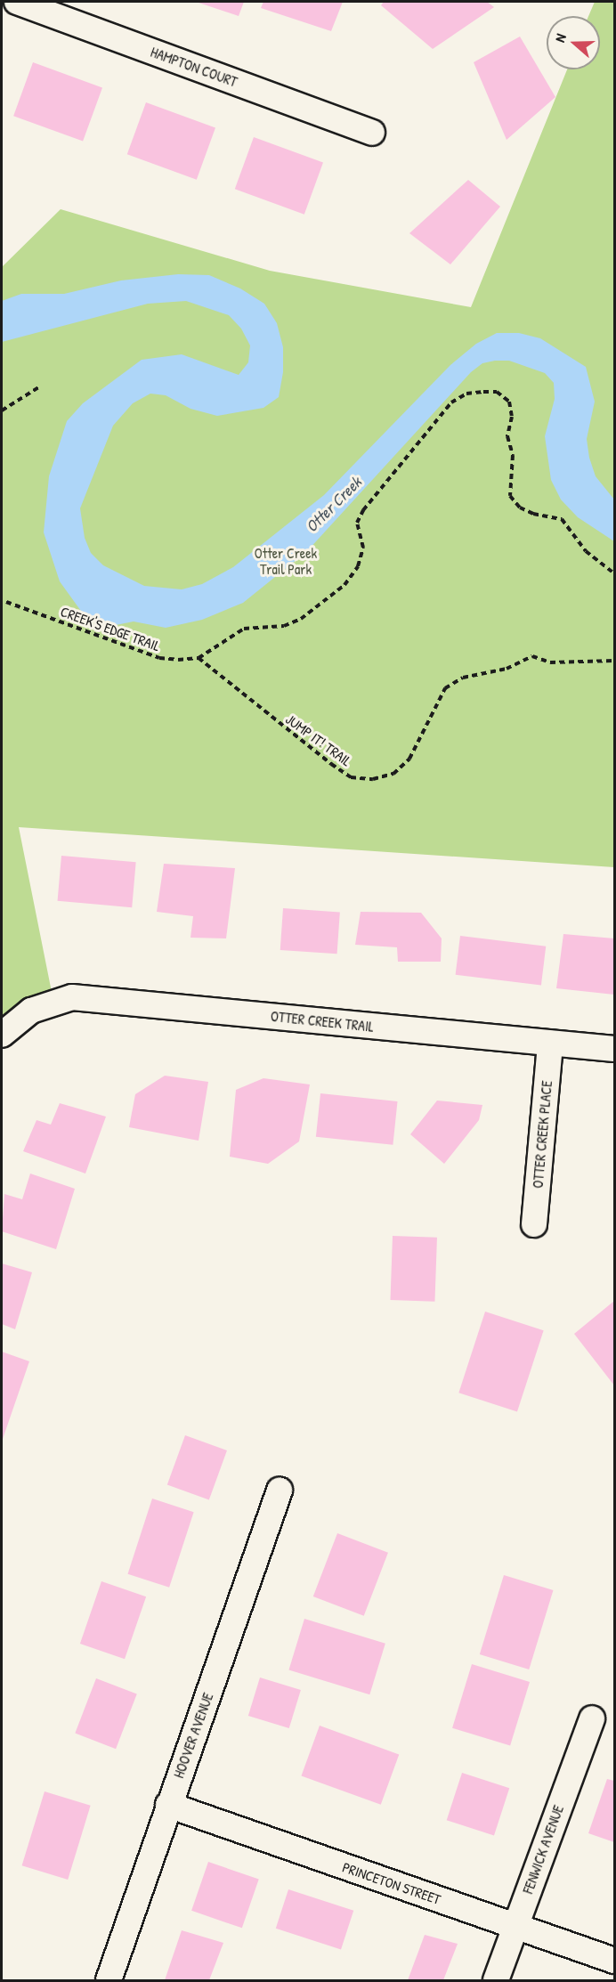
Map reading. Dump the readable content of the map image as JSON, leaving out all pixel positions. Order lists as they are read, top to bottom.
{
  "streets": {
    "street": [
      "HAMPTON COURT",
      "OTTER CREEK TRAIL",
      "OTTER CREEK PLACE",
      "HOOVER AVENUE",
      "FENWICK AVENUE",
      "PRINCETON STREET"
    ],
    "path": ["CREEK'S EDGE TRAIL", "JUMP IT! TRAIL"]
  },
  "crossings": [
    ["CREEK'S EDGE TRAIL", "JUMP IT! TRAIL"],
    ["OTTER CREEK TRAIL", "OTTER CREEK PLACE"],
    ["HOOVER AVENUE", "PRINCETON STREET"],
    ["FENWICK AVENUE", "PRINCETON STREET"]
  ],
  "water": ["Otter Creek"],
  "parks": ["Otter Creek Trail Park"],
  "north": "left"
}
